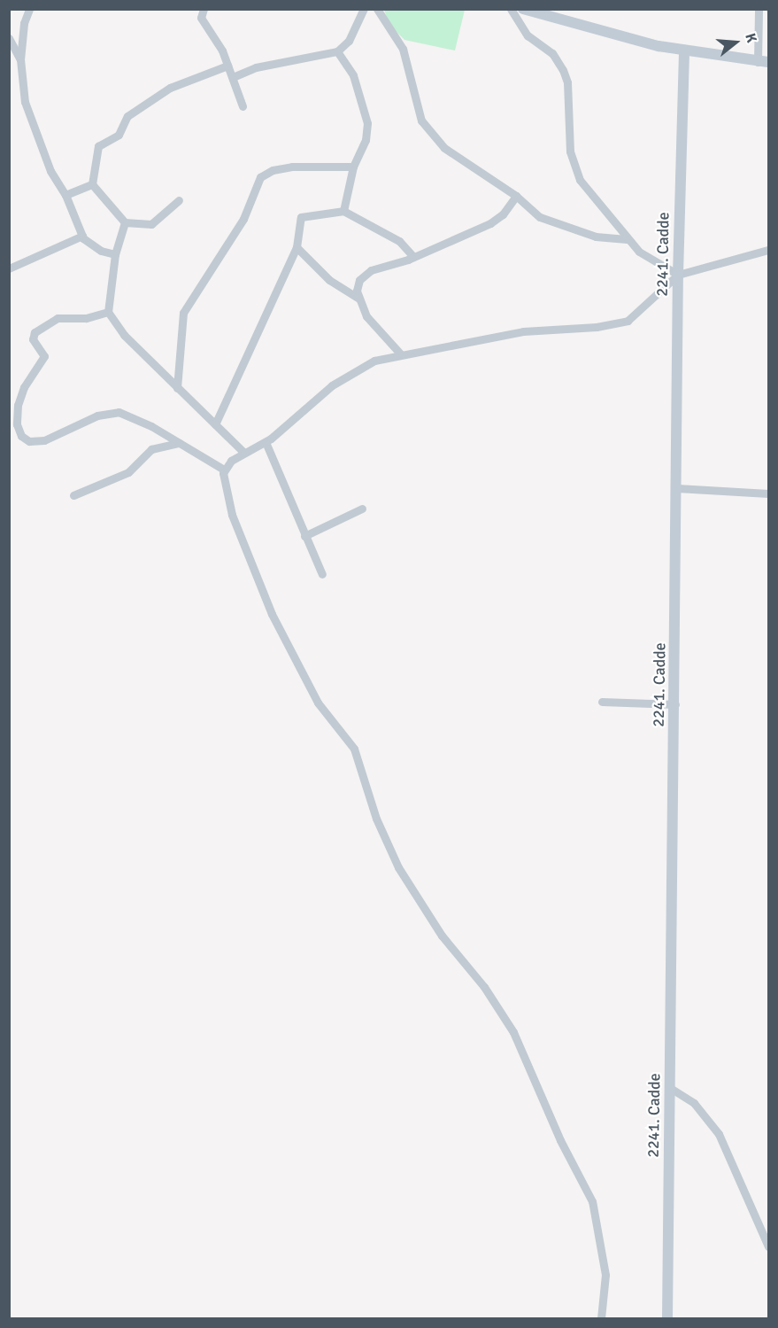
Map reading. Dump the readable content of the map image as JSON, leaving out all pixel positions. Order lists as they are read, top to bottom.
{
  "streets": {
    "street": ["2241. Cadde"]
  },
  "north": "right"
}
